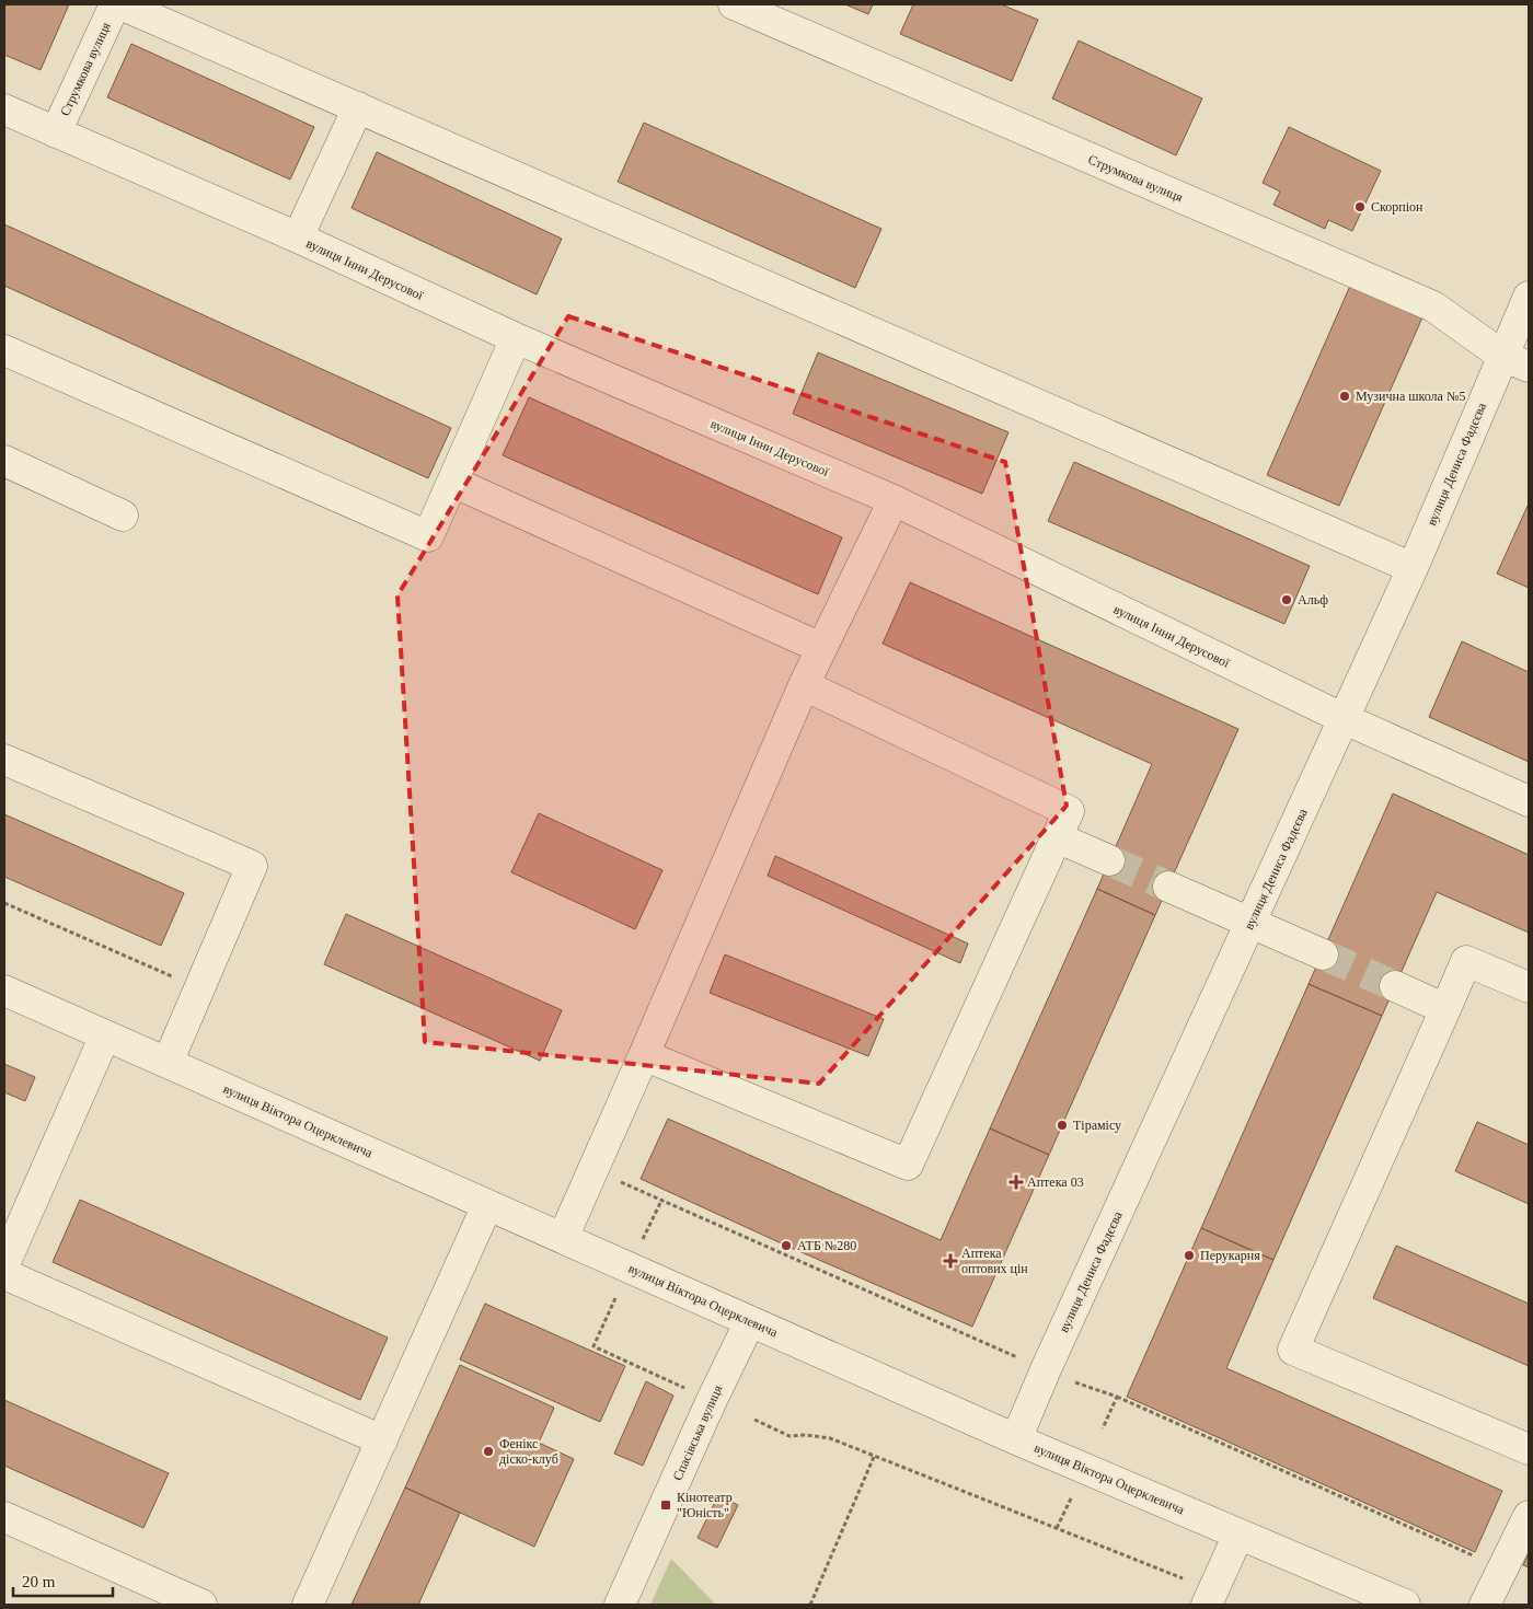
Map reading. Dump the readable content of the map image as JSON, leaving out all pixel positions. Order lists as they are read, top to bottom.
{
  "streets": {
    "street": [
      "Струмкова вулиця",
      "вулиця Інни Дерусової",
      "вулиця Дениса Фадєєва",
      "вулиця Віктора Оцерклевича",
      "Спасівська вулиця"
    ]
  },
  "crossings": [
    ["Струмкова вулиця", "вулиця Інни Дерусової"],
    ["Струмкова вулиця", "вулиця Дениса Фадєєва"],
    ["вулиця Інни Дерусової", "вулиця Дениса Фадєєва"],
    ["вулиця Дениса Фадєєва", "вулиця Віктора Оцерклевича"],
    ["вулиця Віктора Оцерклевича", "Спасівська вулиця"]
  ],
  "places": {
    "other": [
      "Скорпіон",
      "Музична школа №5",
      "Альф",
      "Тірамісу",
      "АТБ №280",
      "Перукарня",
      "Фенікс діско-клуб"
    ],
    "health": ["Аптека 03", "Аптека оптових цін"],
    "transit": ["Кінотеатр \"Юність\""]
  },
  "scale_bar": "20 m"
}
